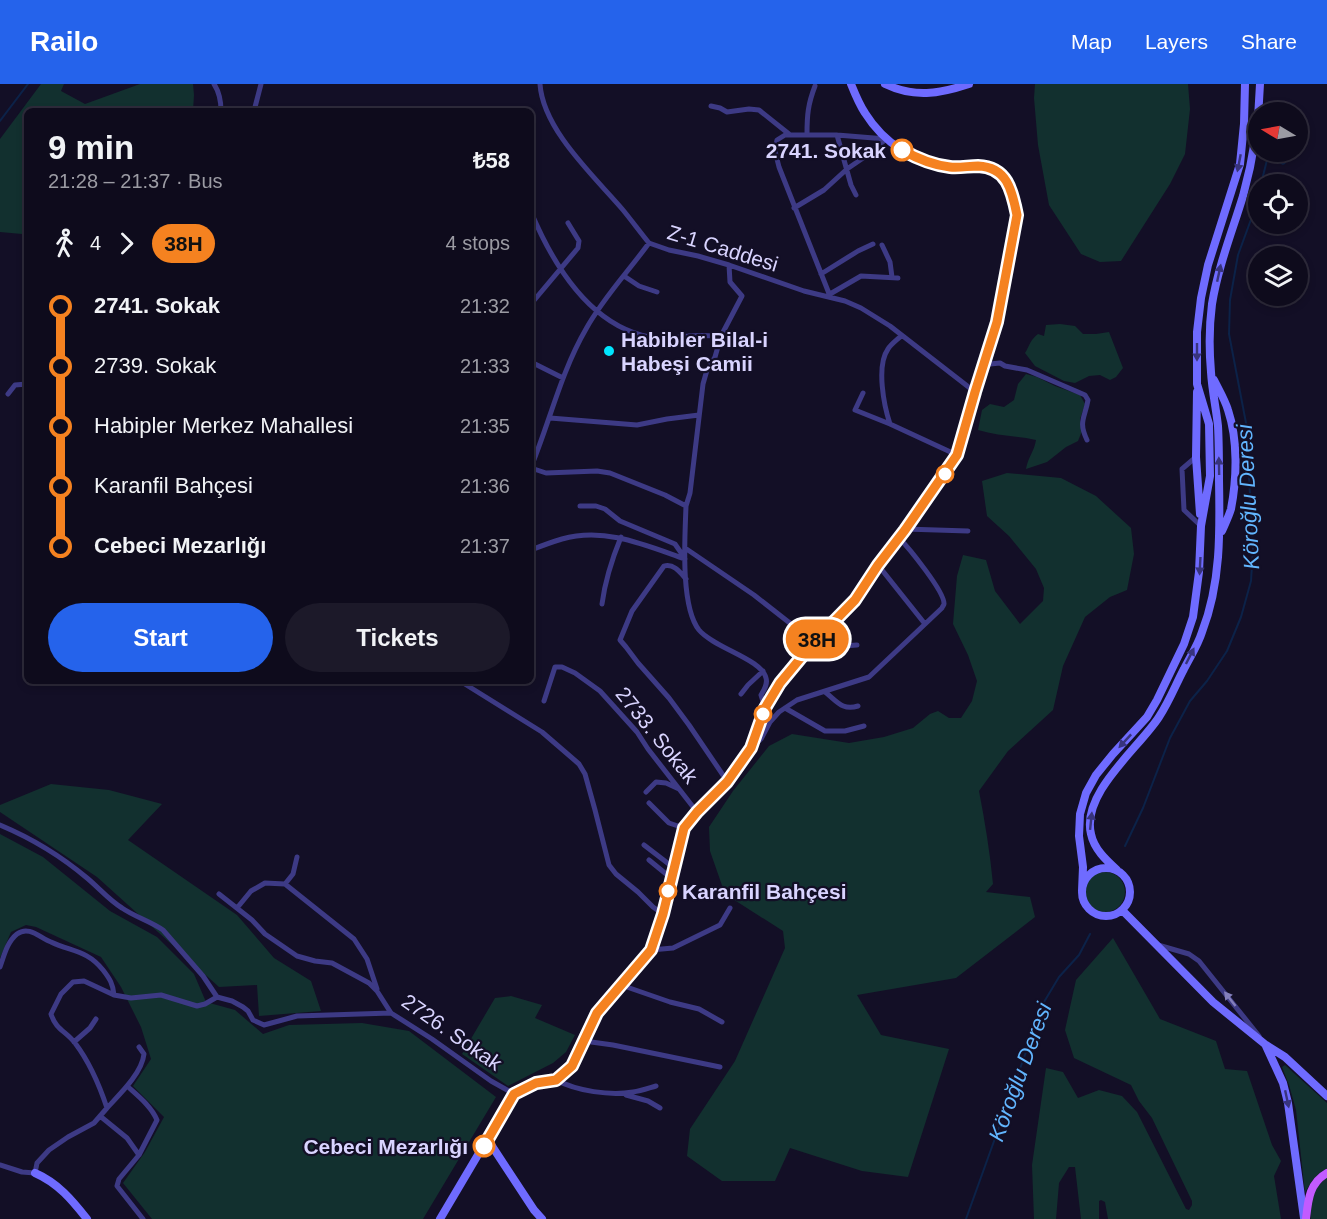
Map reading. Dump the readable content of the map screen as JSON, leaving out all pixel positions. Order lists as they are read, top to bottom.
{
  "streets": {
    "street": ["Z-1 Caddesi", "2733. Sokak", "2726. Sokak"]
  },
  "water": ["Köroğlu Deresi"],
  "places": [
    "2741. Sokak",
    "Habibler Bilal-i Habeşi Camii",
    "Karanfil Bahçesi",
    "Cebeci Mezarlığı"
  ],
  "lines": ["bus line 38H"],
  "north": "left",
  "page": {
    "header": "Railo",
    "nav": ["Map", "Layers", "Share"],
    "on_map": "38H",
    "heading": ["9 min", "21:28 – 21:37 · Bus", "₺58"],
    "legs": ["4", "38H", "4 stops"],
    "list": [
      {
        "name": "2741. Sokak",
        "value": "21:32"
      },
      {
        "name": "2739. Sokak",
        "value": "21:33"
      },
      {
        "name": "Habipler Merkez Mahallesi",
        "value": "21:35"
      },
      {
        "name": "Karanfil Bahçesi",
        "value": "21:36"
      },
      {
        "name": "Cebeci Mezarlığı",
        "value": "21:37"
      }
    ],
    "buttons": ["Start", "Tickets"]
  }
}
